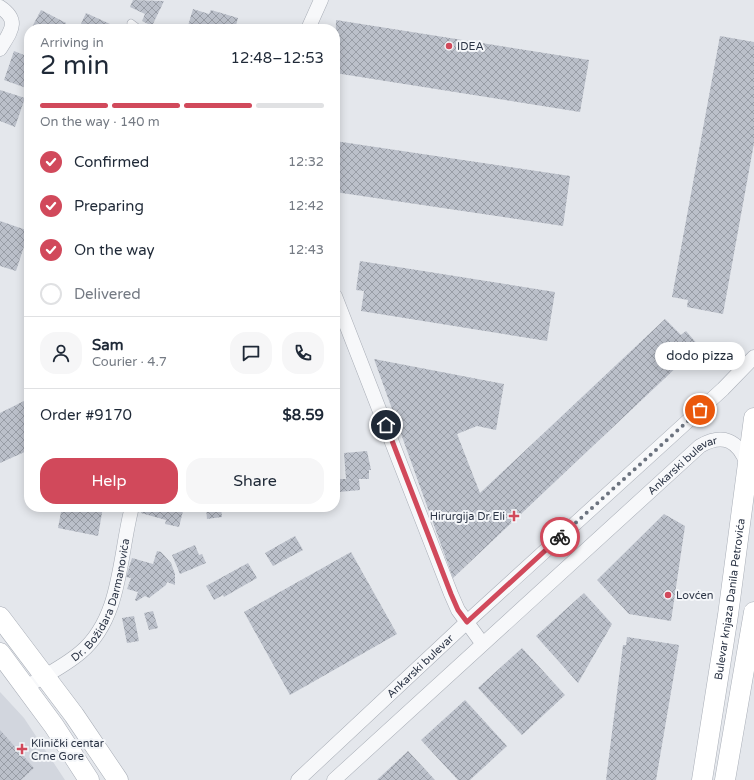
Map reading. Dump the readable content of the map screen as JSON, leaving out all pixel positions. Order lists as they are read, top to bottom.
{
  "streets": {
    "main road": ["Bulevar knjaza Danila Petrovića"],
    "street": ["Ankarski bulevar", "Dr. Božidara Darmanovića"]
  },
  "crossings": [
    ["Ankarski bulevar", "Bulevar knjaza Danila Petrovića"]
  ],
  "places": {
    "other": ["IDEA", "dodo pizza", "Lovćen"],
    "health": ["Hirurgija Dr Eli", "Klinički centar Crne Gore"]
  },
  "page": {
    "heading": ["2 min", "Arriving in", "12:48–12:53"],
    "panel": [
      "Sam",
      "Courier · 4.7",
      "Order #9170",
      "$8.59"
    ],
    "bar": "On the way · 140 m",
    "list": [
      ["Confirmed", "12:32"],
      ["Preparing", "12:42"],
      ["On the way", "12:43"],
      "Delivered"
    ],
    "bubble": "dodo pizza",
    "buttons": ["Help", "Share"]
  }
}
